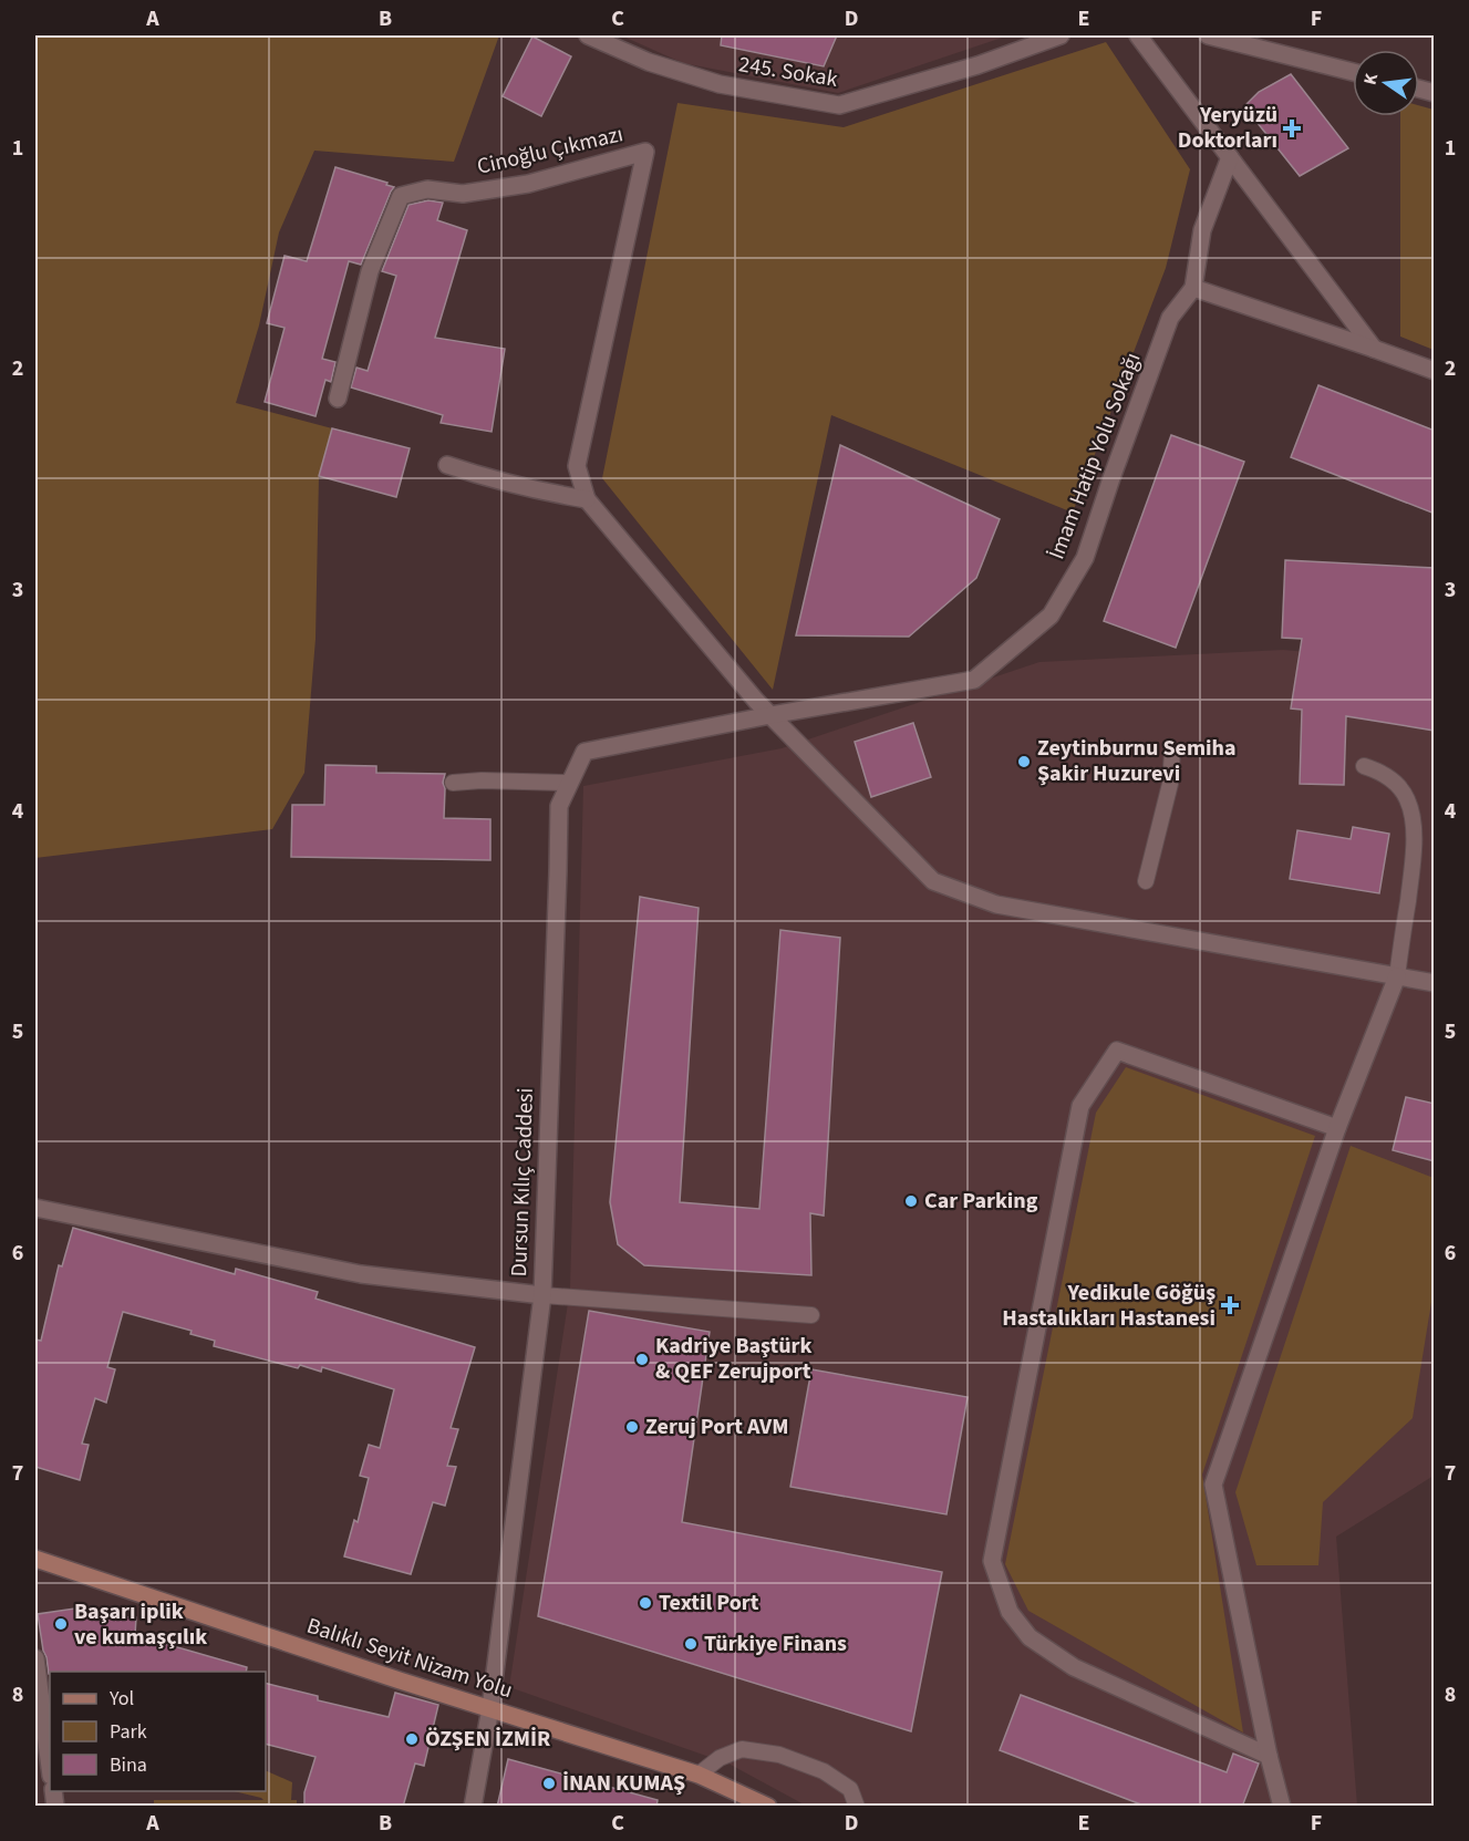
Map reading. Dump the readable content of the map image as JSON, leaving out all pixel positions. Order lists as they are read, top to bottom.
{
  "streets": {
    "street": [
      "245. Sokak",
      "Cinoğlu Çıkmazı",
      "İmam Hatip Yolu Sokağı",
      "Dursun Kılıç Caddesi",
      "Balıklı Seyit Nizam Yolu"
    ]
  },
  "crossings": [
    ["İmam Hatip Yolu Sokağı", "Dursun Kılıç Caddesi"],
    ["Dursun Kılıç Caddesi", "Balıklı Seyit Nizam Yolu"]
  ],
  "places": {
    "health": ["Yeryüzü Doktorları", "Yedikule Göğüş Hastalıkları Hastanesi"],
    "other": [
      "Zeytinburnu Semiha Şakir Huzurevi",
      "Car Parking",
      "Kadriye Baştürk & QEF Zerujport",
      "Zeruj Port AVM",
      "Textil Port",
      "Başarı iplik ve kumaşçılık",
      "Türkiye Finans",
      "ÖZŞEN İZMİR",
      "İNAN KUMAŞ"
    ]
  },
  "legend": ["Yol", "Park", "Bina"],
  "north": "left",
  "grid": {
    "columns": [
      "A",
      "B",
      "C",
      "D",
      "E",
      "F"
    ],
    "rows": [
      "1",
      "2",
      "3",
      "4",
      "5",
      "6",
      "7",
      "8"
    ]
  }
}
